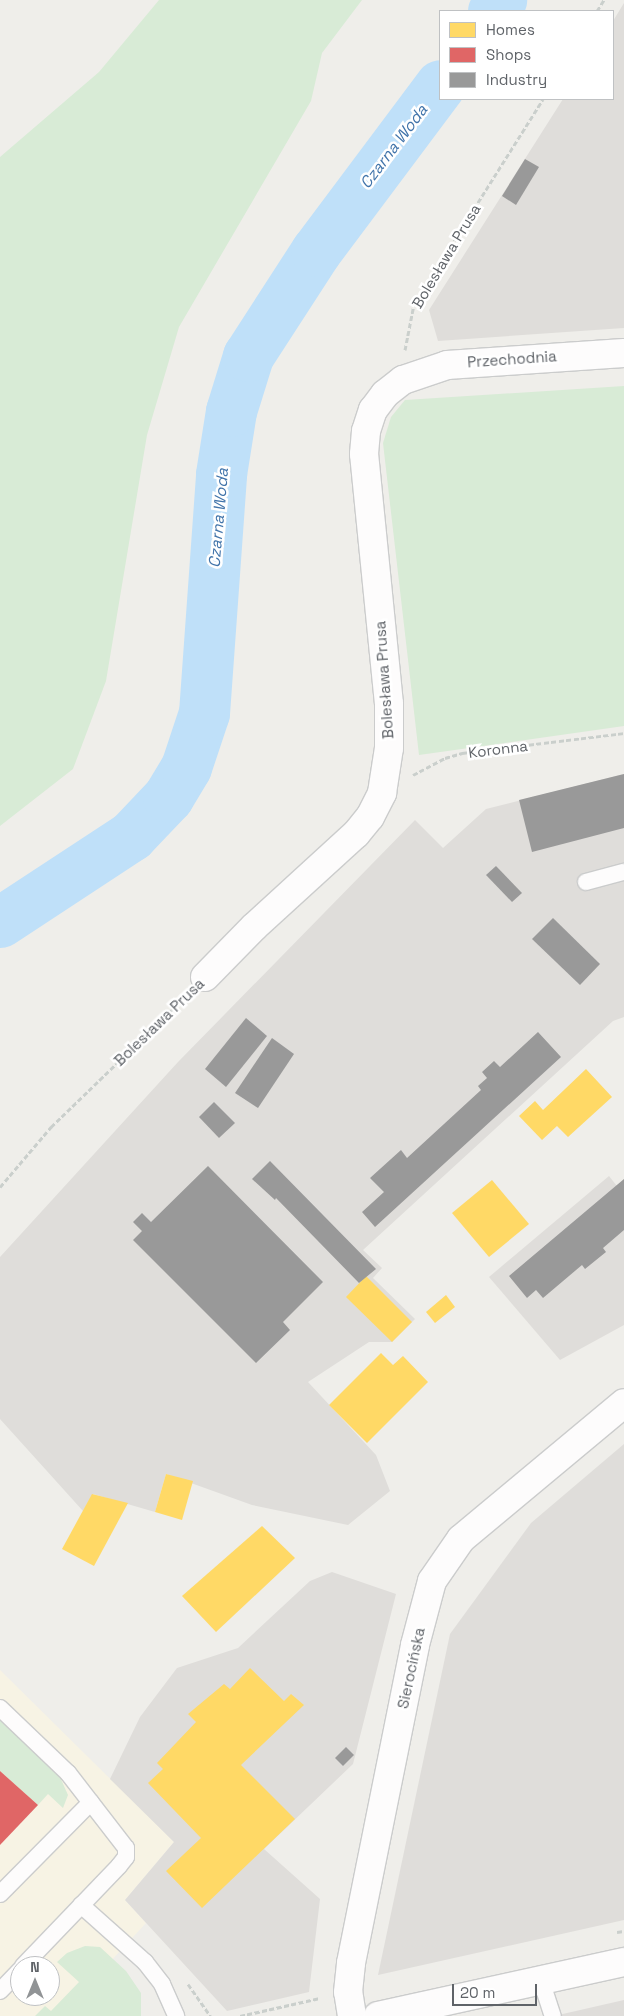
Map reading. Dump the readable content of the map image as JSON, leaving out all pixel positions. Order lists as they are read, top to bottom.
{
  "streets": {
    "street": ["Bolesława Prusa", "Przechodnia", "Sierocińska"],
    "path": ["Koronna"]
  },
  "crossings": [
    ["Bolesława Prusa", "Przechodnia"],
    ["Bolesława Prusa", "Koronna"]
  ],
  "water": ["Czarna Woda"],
  "legend": ["Homes", "Shops", "Industry"],
  "scale_bar": "20 m",
  "north": "top"
}
